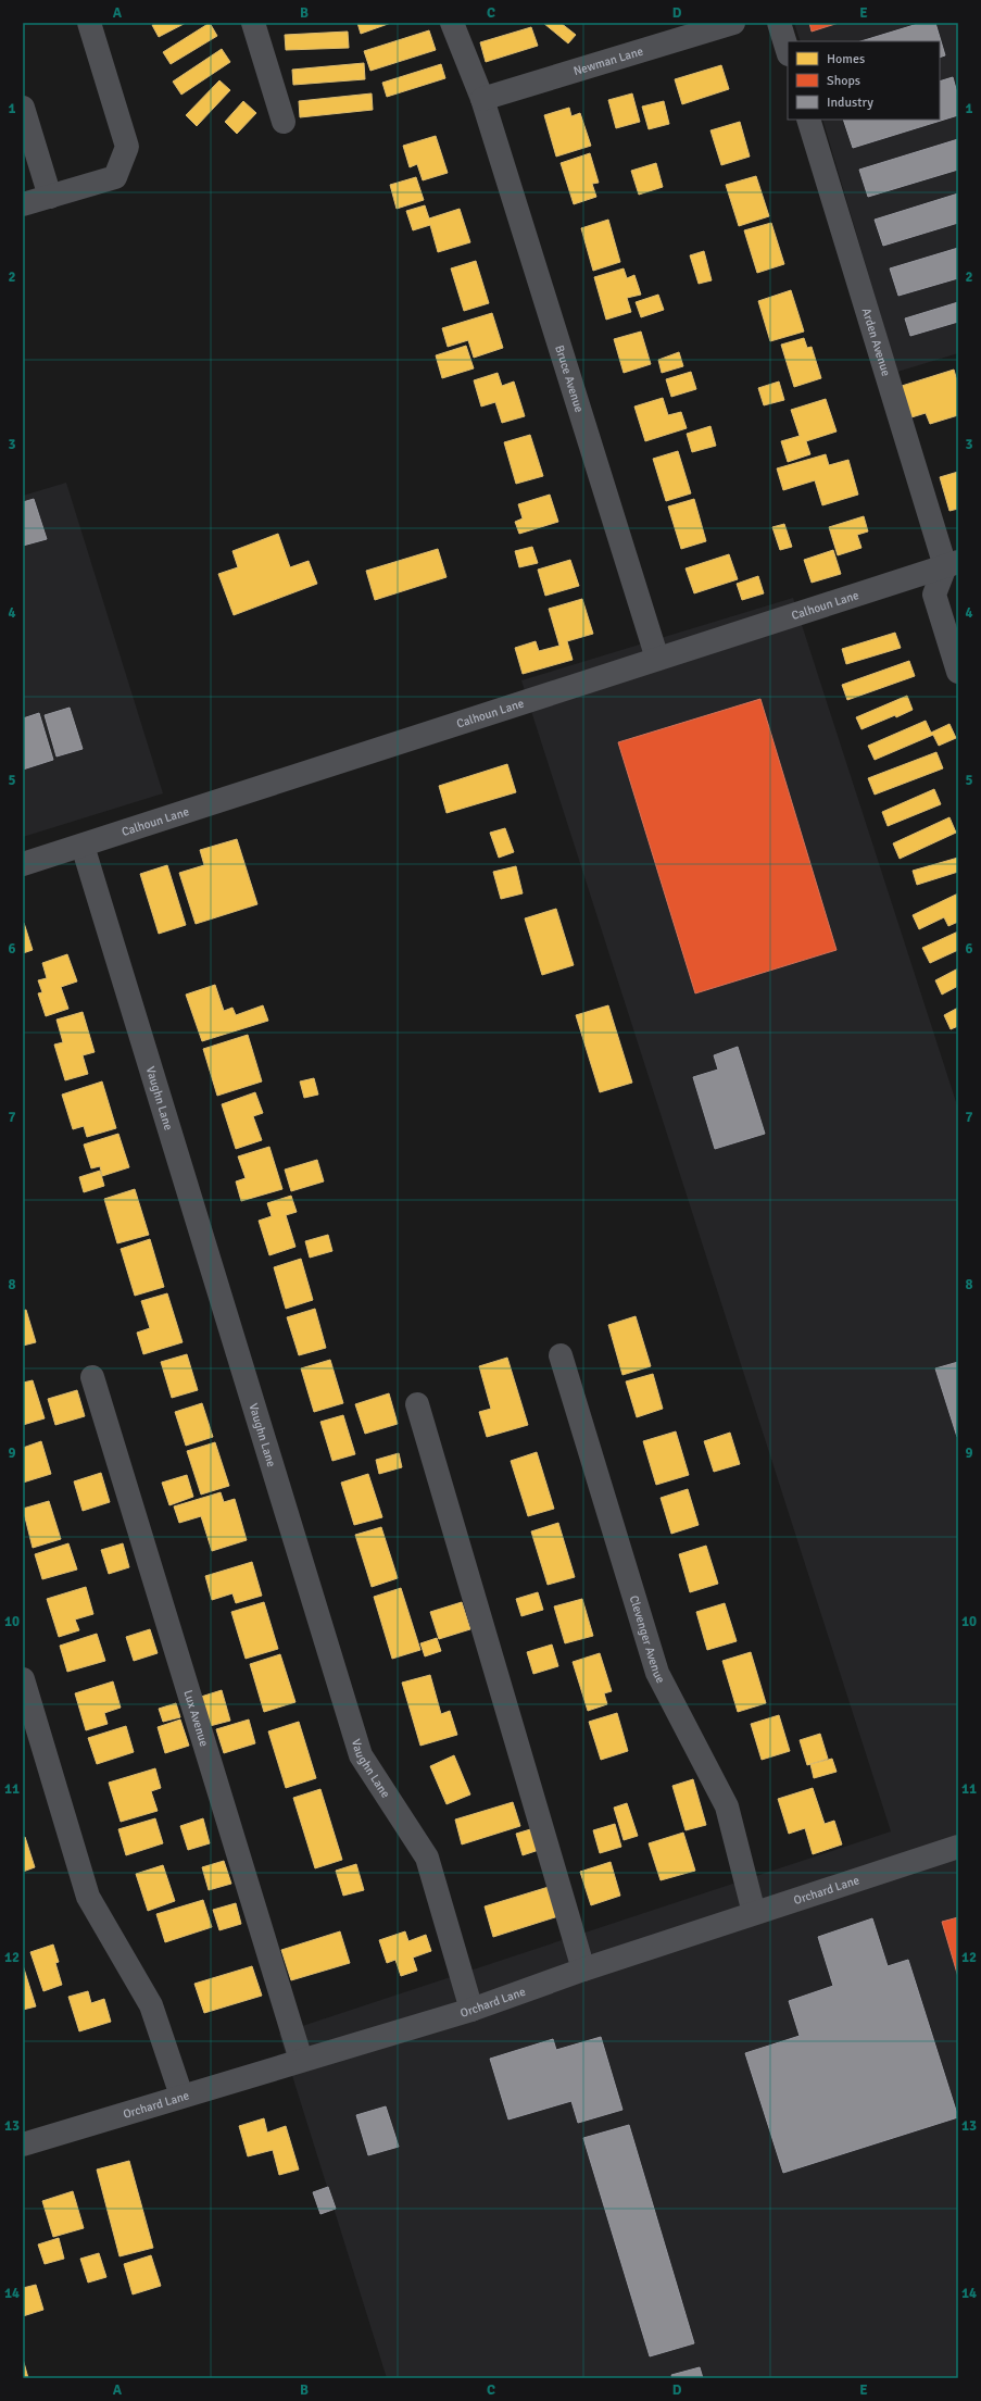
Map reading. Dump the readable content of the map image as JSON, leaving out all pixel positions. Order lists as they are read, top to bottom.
{
  "streets": {
    "street": [
      "Newman Lane",
      "Arden Avenue",
      "Bruce Avenue",
      "Calhoun Lane",
      "Vaughn Lane",
      "Clevenger Avenue",
      "Lux Avenue",
      "Orchard Lane"
    ]
  },
  "crossings": [
    ["Newman Lane", "Bruce Avenue"],
    ["Arden Avenue", "Calhoun Lane"],
    ["Bruce Avenue", "Calhoun Lane"],
    ["Calhoun Lane", "Vaughn Lane"],
    ["Vaughn Lane", "Orchard Lane"],
    ["Clevenger Avenue", "Orchard Lane"],
    ["Lux Avenue", "Orchard Lane"]
  ],
  "legend": ["Homes", "Shops", "Industry"],
  "grid": {
    "columns": [
      "A",
      "B",
      "C",
      "D",
      "E"
    ],
    "rows": [
      "1",
      "2",
      "3",
      "4",
      "5",
      "6",
      "7",
      "8",
      "9",
      "10",
      "11",
      "12",
      "13",
      "14"
    ]
  }
}
